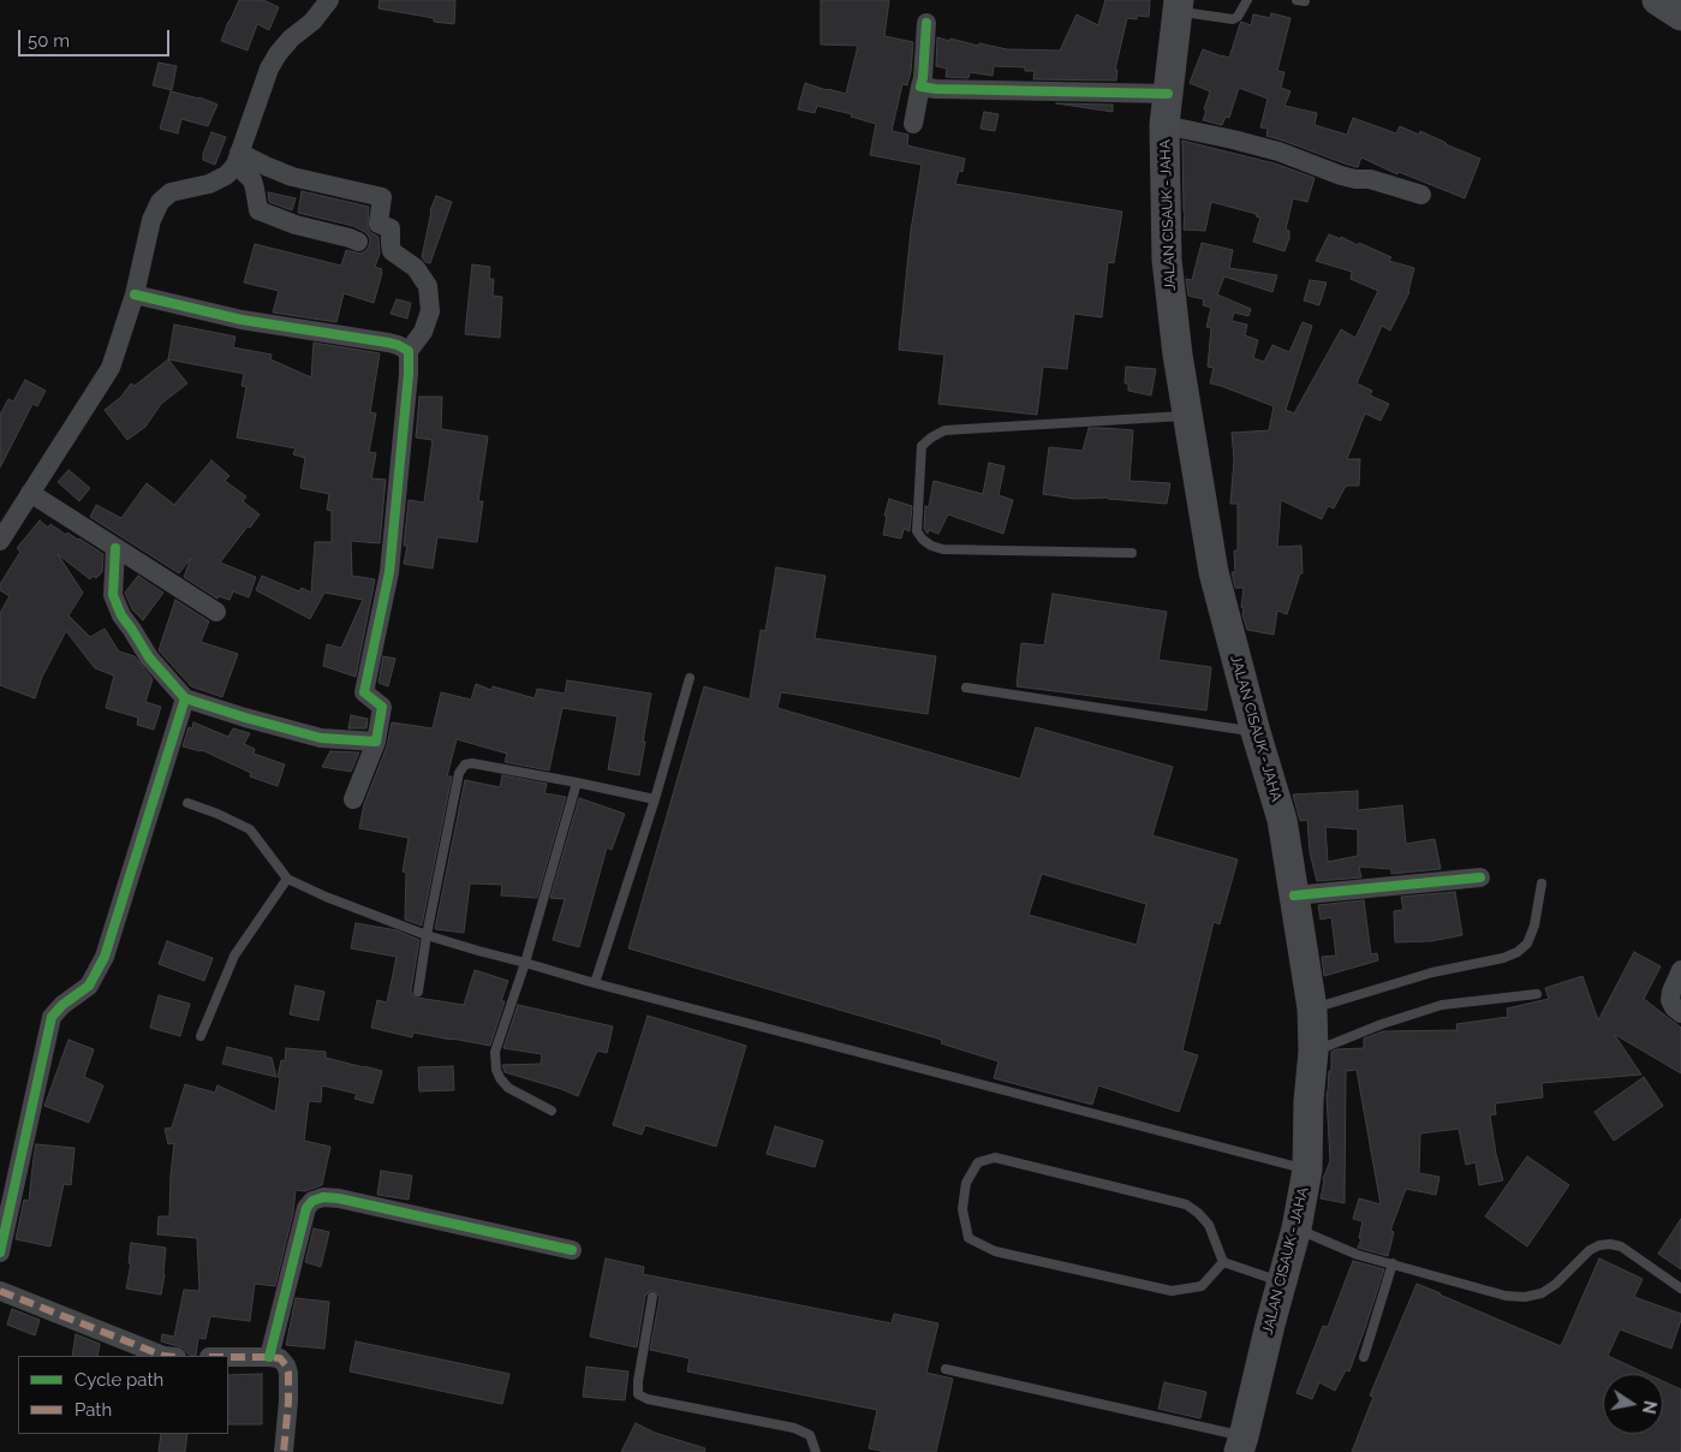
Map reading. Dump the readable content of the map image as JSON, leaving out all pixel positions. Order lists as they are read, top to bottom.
{
  "streets": {
    "main road": ["JALAN CISAUK - JAHA"]
  },
  "legend": ["Cycle path", "Path"],
  "scale_bar": "50 m",
  "north": "right"
}
